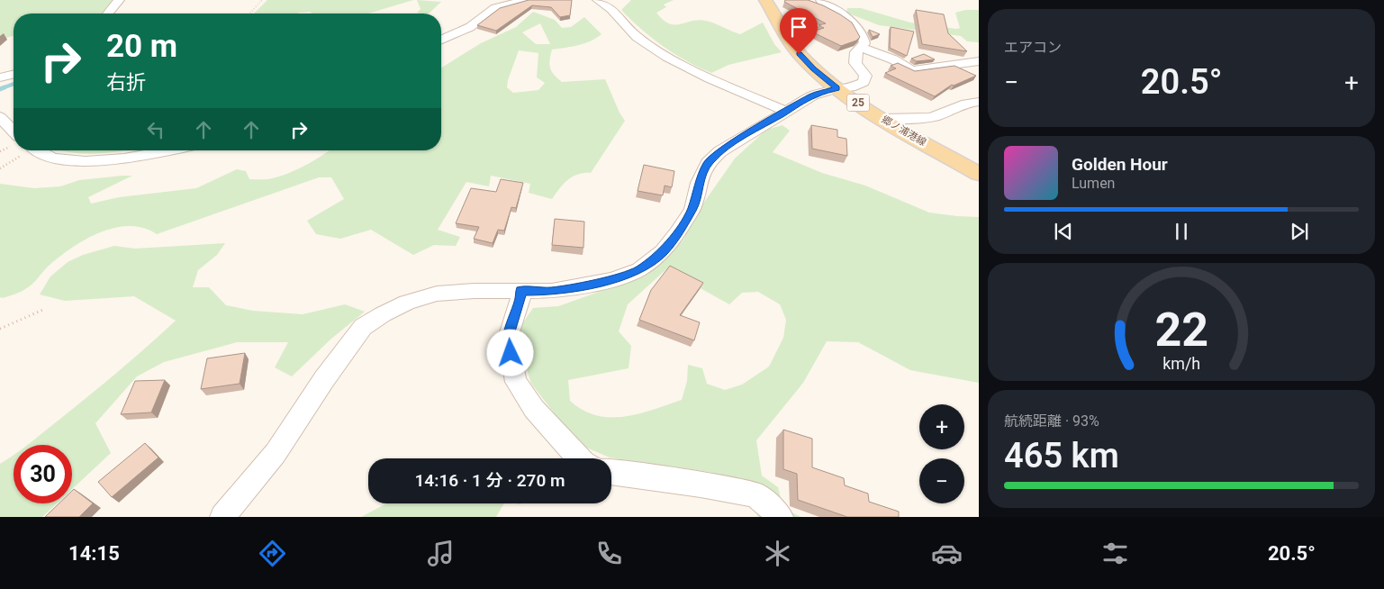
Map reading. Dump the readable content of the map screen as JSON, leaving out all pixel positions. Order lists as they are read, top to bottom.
{
  "streets": {
    "main road": ["25", "郷ノ浦港線"]
  },
  "page": {
    "tile": [
      "エアコン",
      ["航続距離 · 93%", "465 km"]
    ],
    "turn": ["20 m", "右折"],
    "heat": ["−", "20.5°", "+"],
    "song": ["Golden Hour", "Lumen"],
    "map_buttons": ["+", "−"],
    "limit": "30",
    "trip": "14:16 · 1 分 · 270 m",
    "tabs": ["14:15", "20.5°"],
    "gauge": ["22", "km/h"]
  }
}
